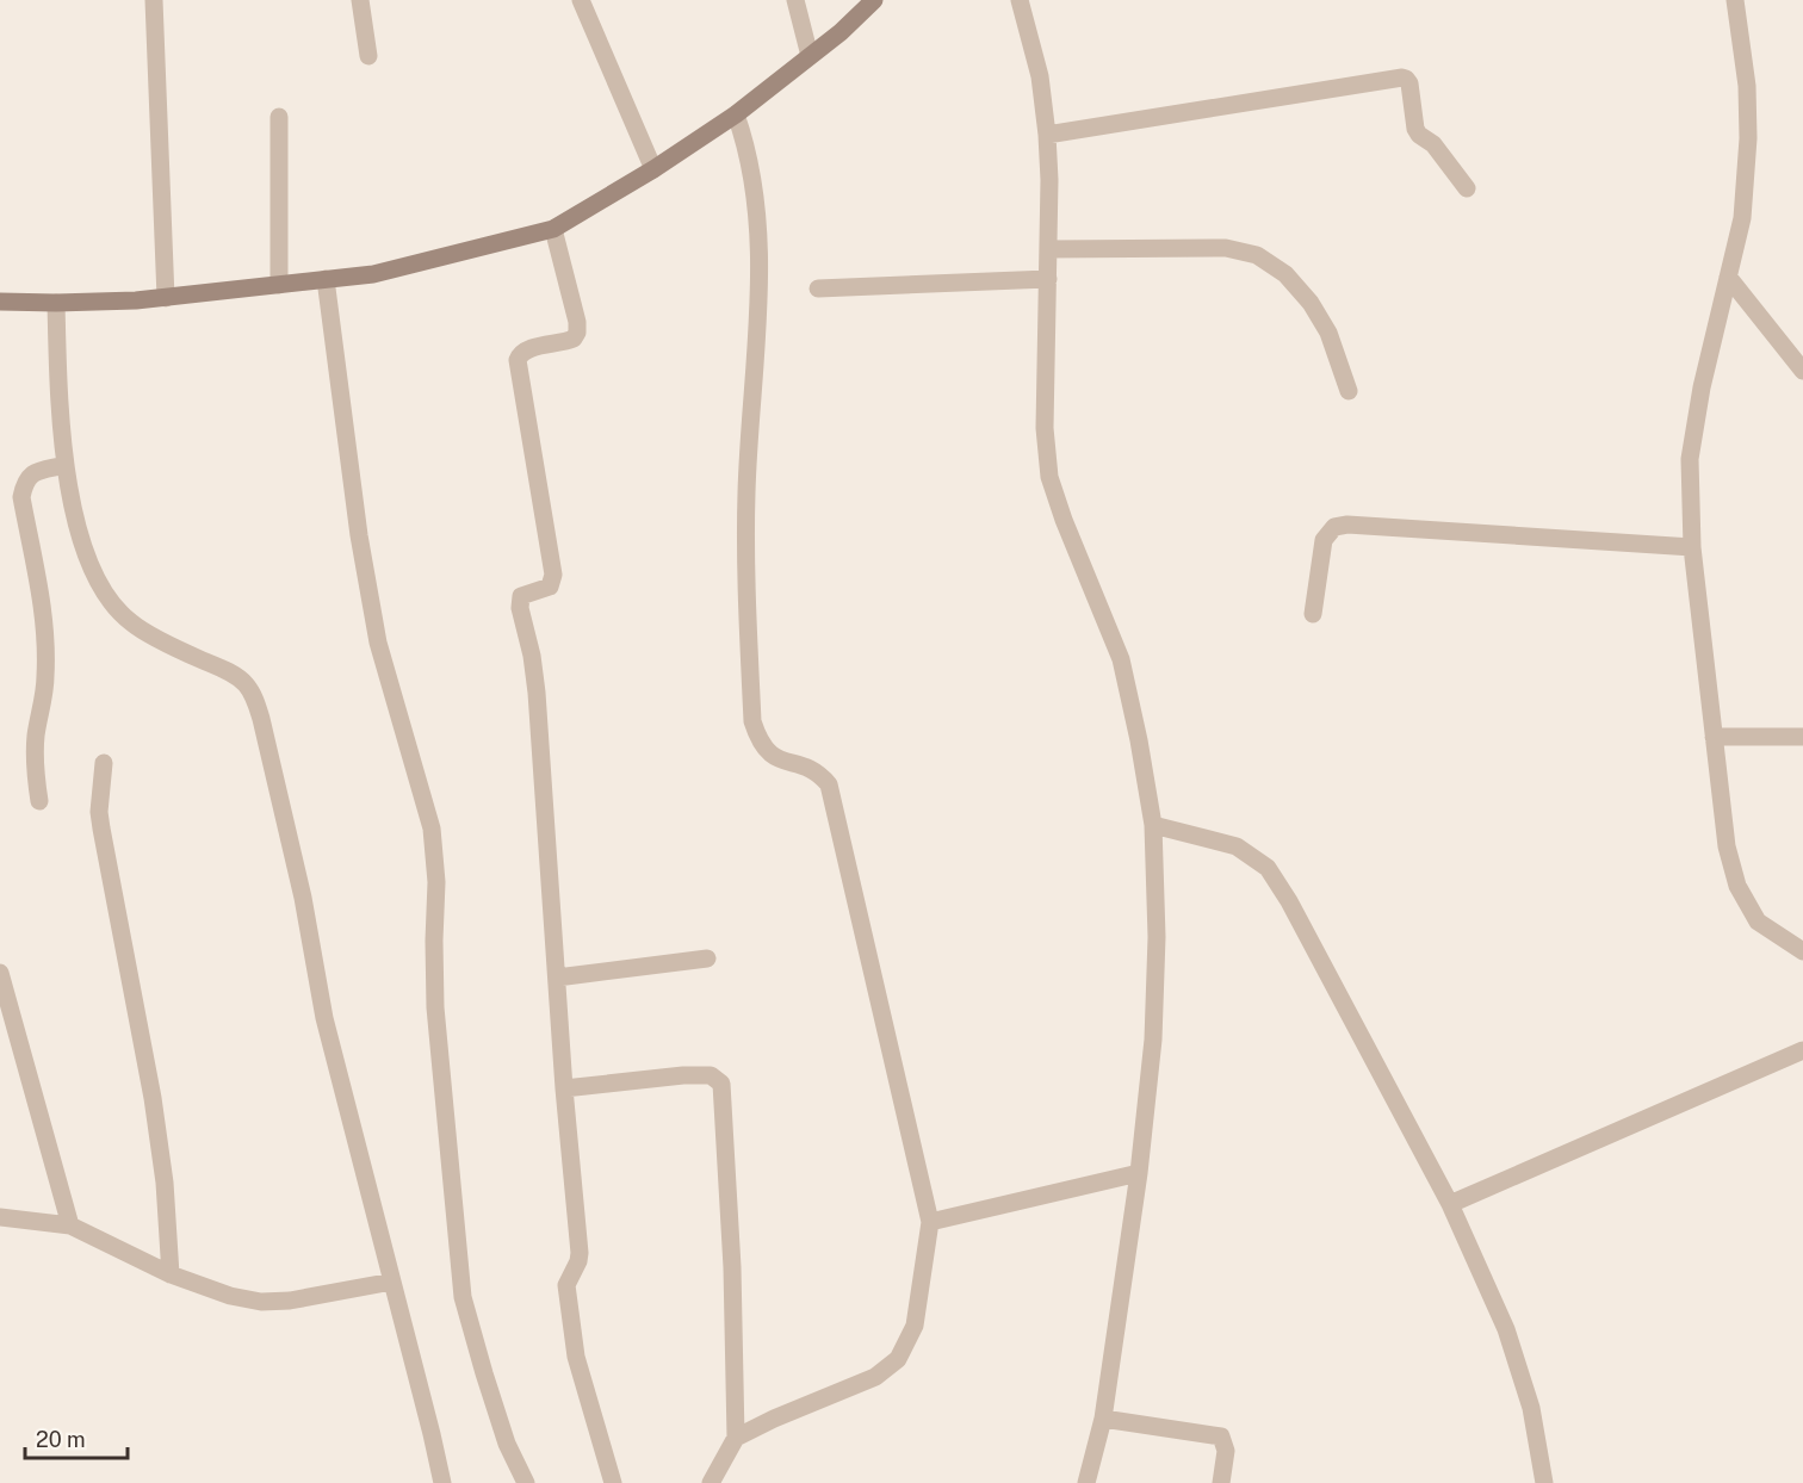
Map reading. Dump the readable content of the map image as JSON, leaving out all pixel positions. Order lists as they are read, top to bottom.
{
  "scale_bar": "20 m"
}
